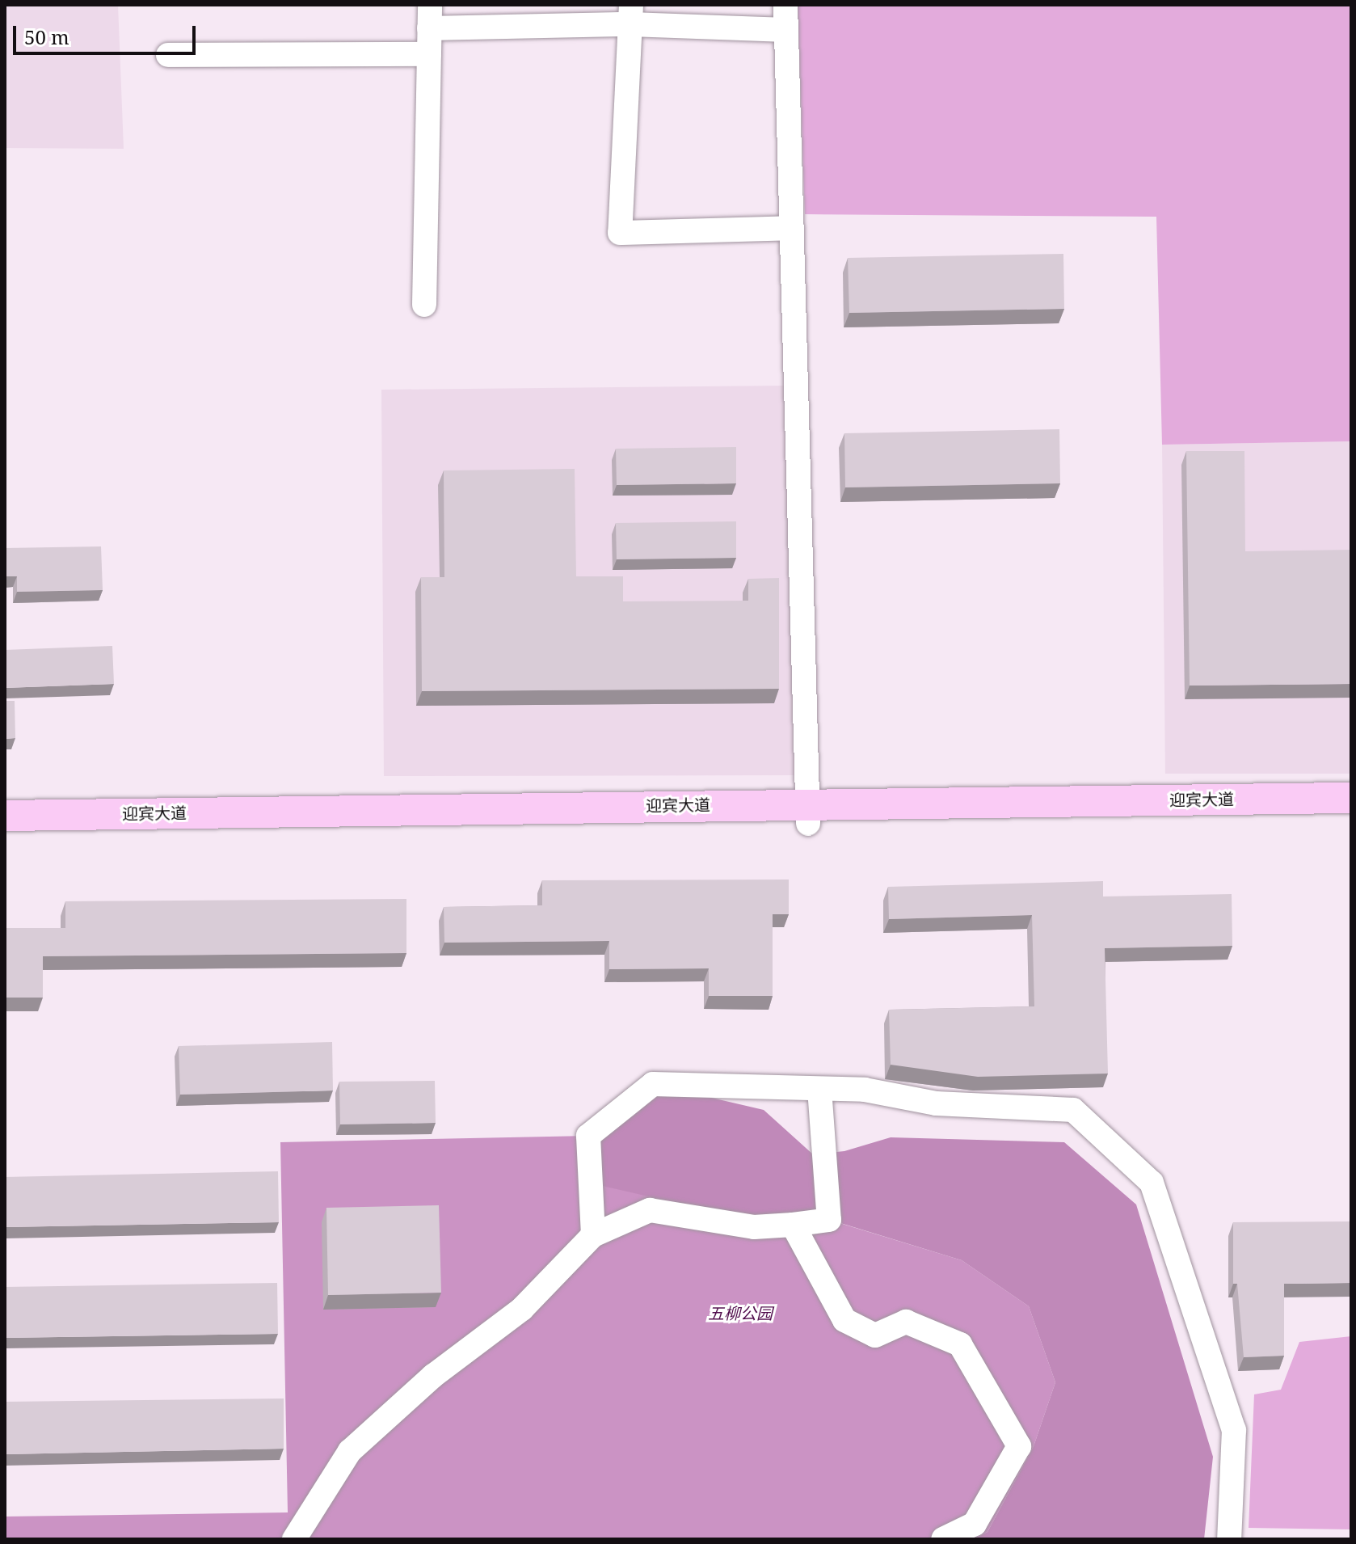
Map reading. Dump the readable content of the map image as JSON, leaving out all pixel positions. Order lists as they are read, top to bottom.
{
  "streets": {
    "main road": ["迎宾大道"]
  },
  "parks": ["五柳公园"],
  "scale_bar": "50 m"
}
